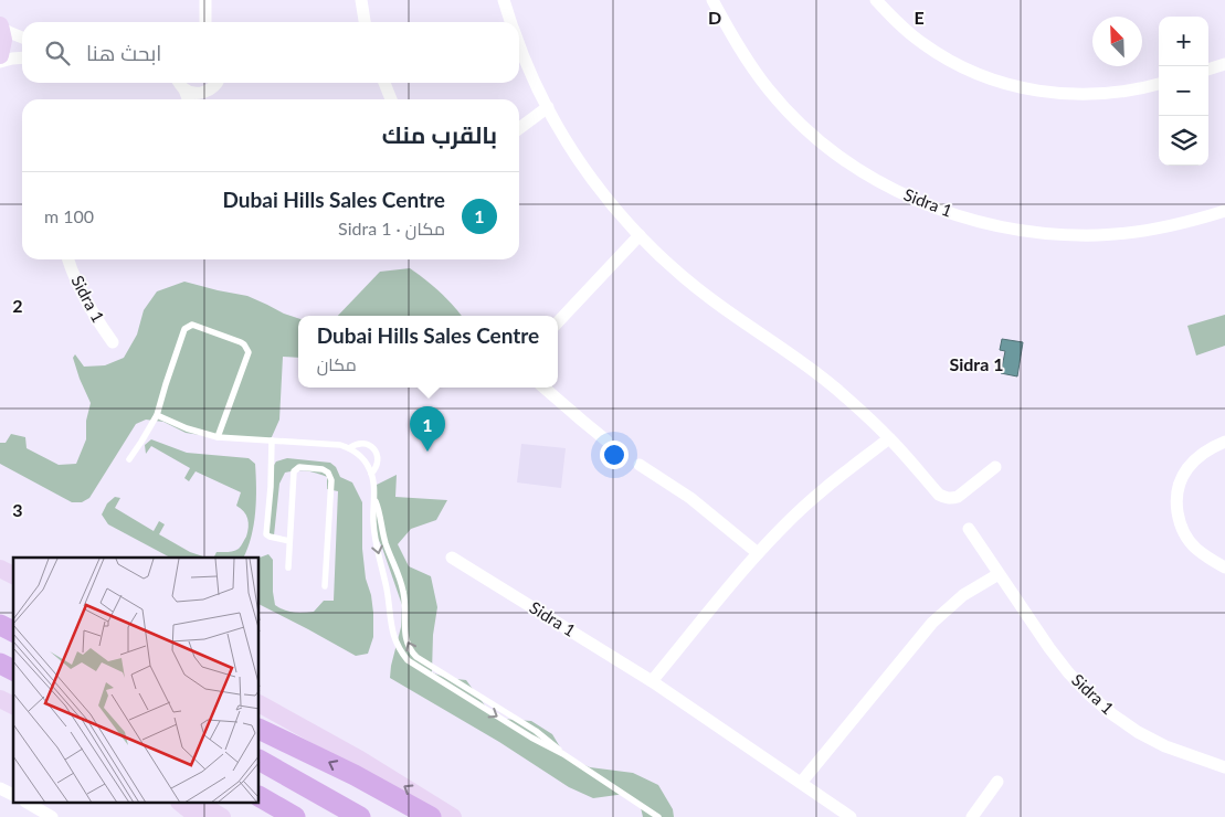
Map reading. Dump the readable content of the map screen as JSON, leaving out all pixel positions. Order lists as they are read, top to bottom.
{
  "streets": {
    "street": ["Sidra 1"]
  },
  "districts": ["Sidra 1"],
  "north": "top left",
  "page": {
    "map_buttons": ["+", "−"],
    "search": "ابحث هنا",
    "heading": "بالقرب منك",
    "list": [
      {
        "mark": "1",
        "name": "Dubai Hills Sales Centre",
        "note": "مكان · Sidra 1",
        "value": "100 m"
      }
    ],
    "popup": ["Dubai Hills Sales Centre", "مكان"],
    "pins": "1"
  },
  "grid": {
    "columns": ["D", "E"],
    "rows": ["2", "3"]
  }
}
